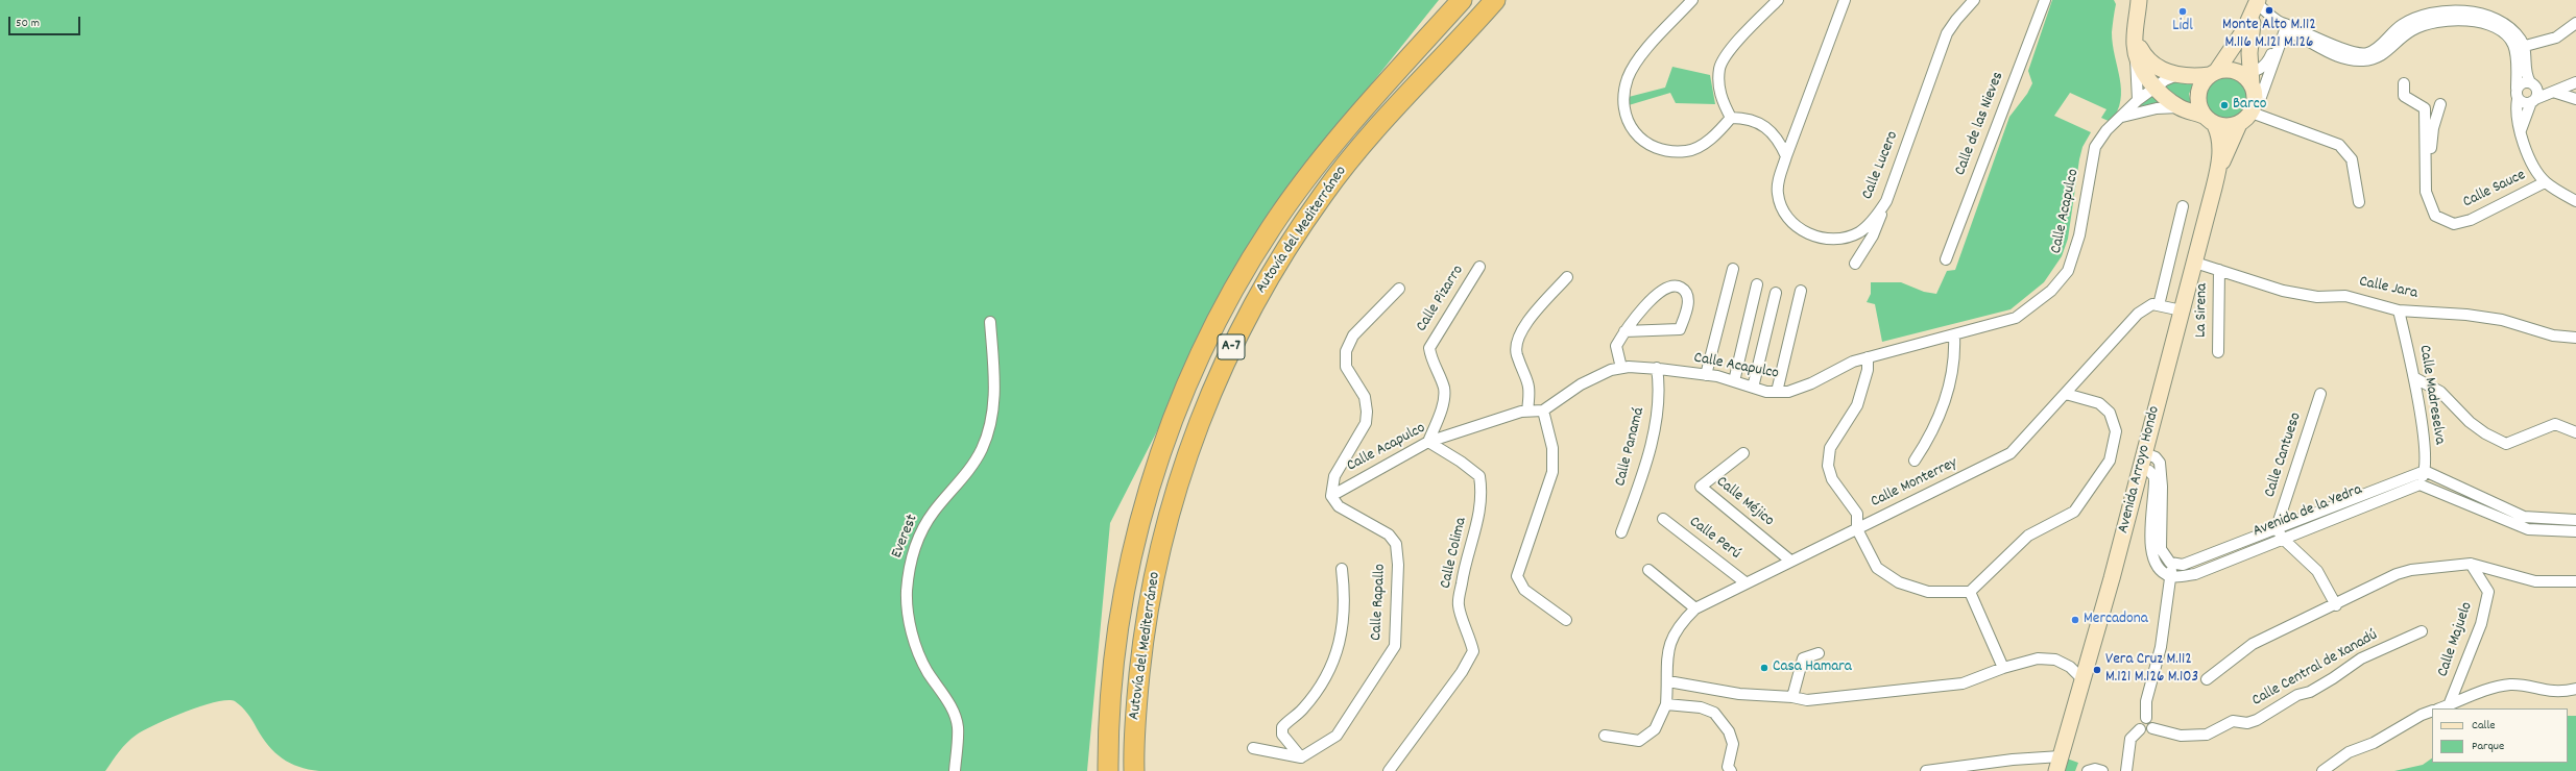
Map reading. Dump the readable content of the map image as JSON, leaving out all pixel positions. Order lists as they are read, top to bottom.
{
  "streets": {
    "highway": ["Autovía del Mediterráneo", "A-7"],
    "main road": ["Avenida Arroyo Hondo"],
    "street": [
      "Calle de las Nieves",
      "Calle Lucero",
      "Calle Sauce",
      "Calle Acapulco",
      "Calle Jara",
      "Calle Pizarro",
      "La Sirena",
      "Calle Madreselva",
      "Calle Panamá",
      "Calle Cantueso",
      "Calle Monterrey",
      "Calle Méjico",
      "Avenida de la Yedra",
      "Everest",
      "Calle Perú",
      "Calle Colima",
      "Calle Rapallo",
      "Calle Majuelo",
      "Calle Central de Xanadú"
    ]
  },
  "crossings": [
    ["Calle Acapulco", "Calle Pizarro"],
    ["Calle Acapulco", "Calle Panamá"],
    ["Calle Acapulco", "Calle Colima"],
    ["Calle Acapulco", "Calle Rapallo"],
    ["Calle Jara", "La Sirena"],
    ["Calle Jara", "Calle Madreselva"],
    ["Calle Jara", "Avenida Arroyo Hondo"],
    ["Calle Pizarro", "Calle Colima"],
    ["Calle Madreselva", "Avenida de la Yedra"],
    ["Calle Cantueso", "Avenida de la Yedra"],
    ["Calle Monterrey", "Calle Méjico"],
    ["Calle Monterrey", "Calle Perú"]
  ],
  "places": [
    "Monte Alto M.112 M.116 M.121 M.126",
    "Lidl",
    "Barco",
    "Mercadona",
    "Casa Hamara",
    "Vera Cruz M.112 M.121 M.126 M.103"
  ],
  "legend": ["Calle", "Parque"],
  "scale_bar": "50 m"
}
